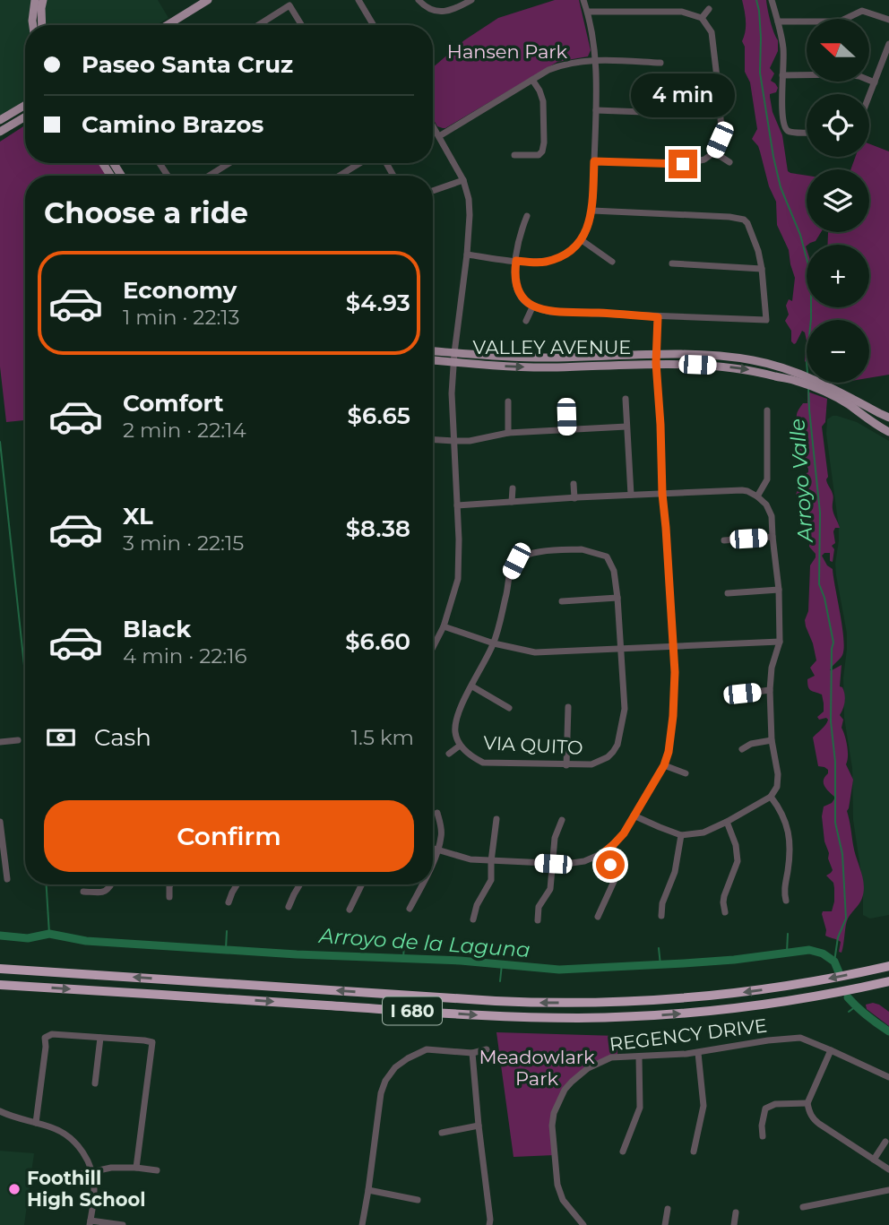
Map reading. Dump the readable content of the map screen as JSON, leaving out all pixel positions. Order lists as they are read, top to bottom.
{
  "streets": {
    "highway": ["I 680"],
    "main road": ["VALLEY AVENUE"],
    "street": ["VIA QUITO", "REGENCY DRIVE"]
  },
  "water": ["Arroyo Valle", "Arroyo de la Laguna"],
  "parks": ["Hansen Park", "Meadowlark Park"],
  "places": ["Foothill High School"],
  "north": "left",
  "page": {
    "map_buttons": ["+", "−"],
    "banner": ["Paseo Santa Cruz", "Camino Brazos"],
    "bubble": "4 min",
    "heading": "Choose a ride",
    "list": [
      {
        "name": "Economy",
        "note": "1 min · 22:13",
        "value": "$4.93"
      },
      {
        "name": "Comfort",
        "note": "2 min · 22:14",
        "value": "$6.65"
      },
      {
        "name": "XL",
        "note": "3 min · 22:15",
        "value": "$8.38"
      },
      {
        "name": "Black",
        "note": "4 min · 22:16",
        "value": "$6.60"
      }
    ],
    "pay": ["Cash", "1.5 km"],
    "buttons": "Confirm"
  }
}
